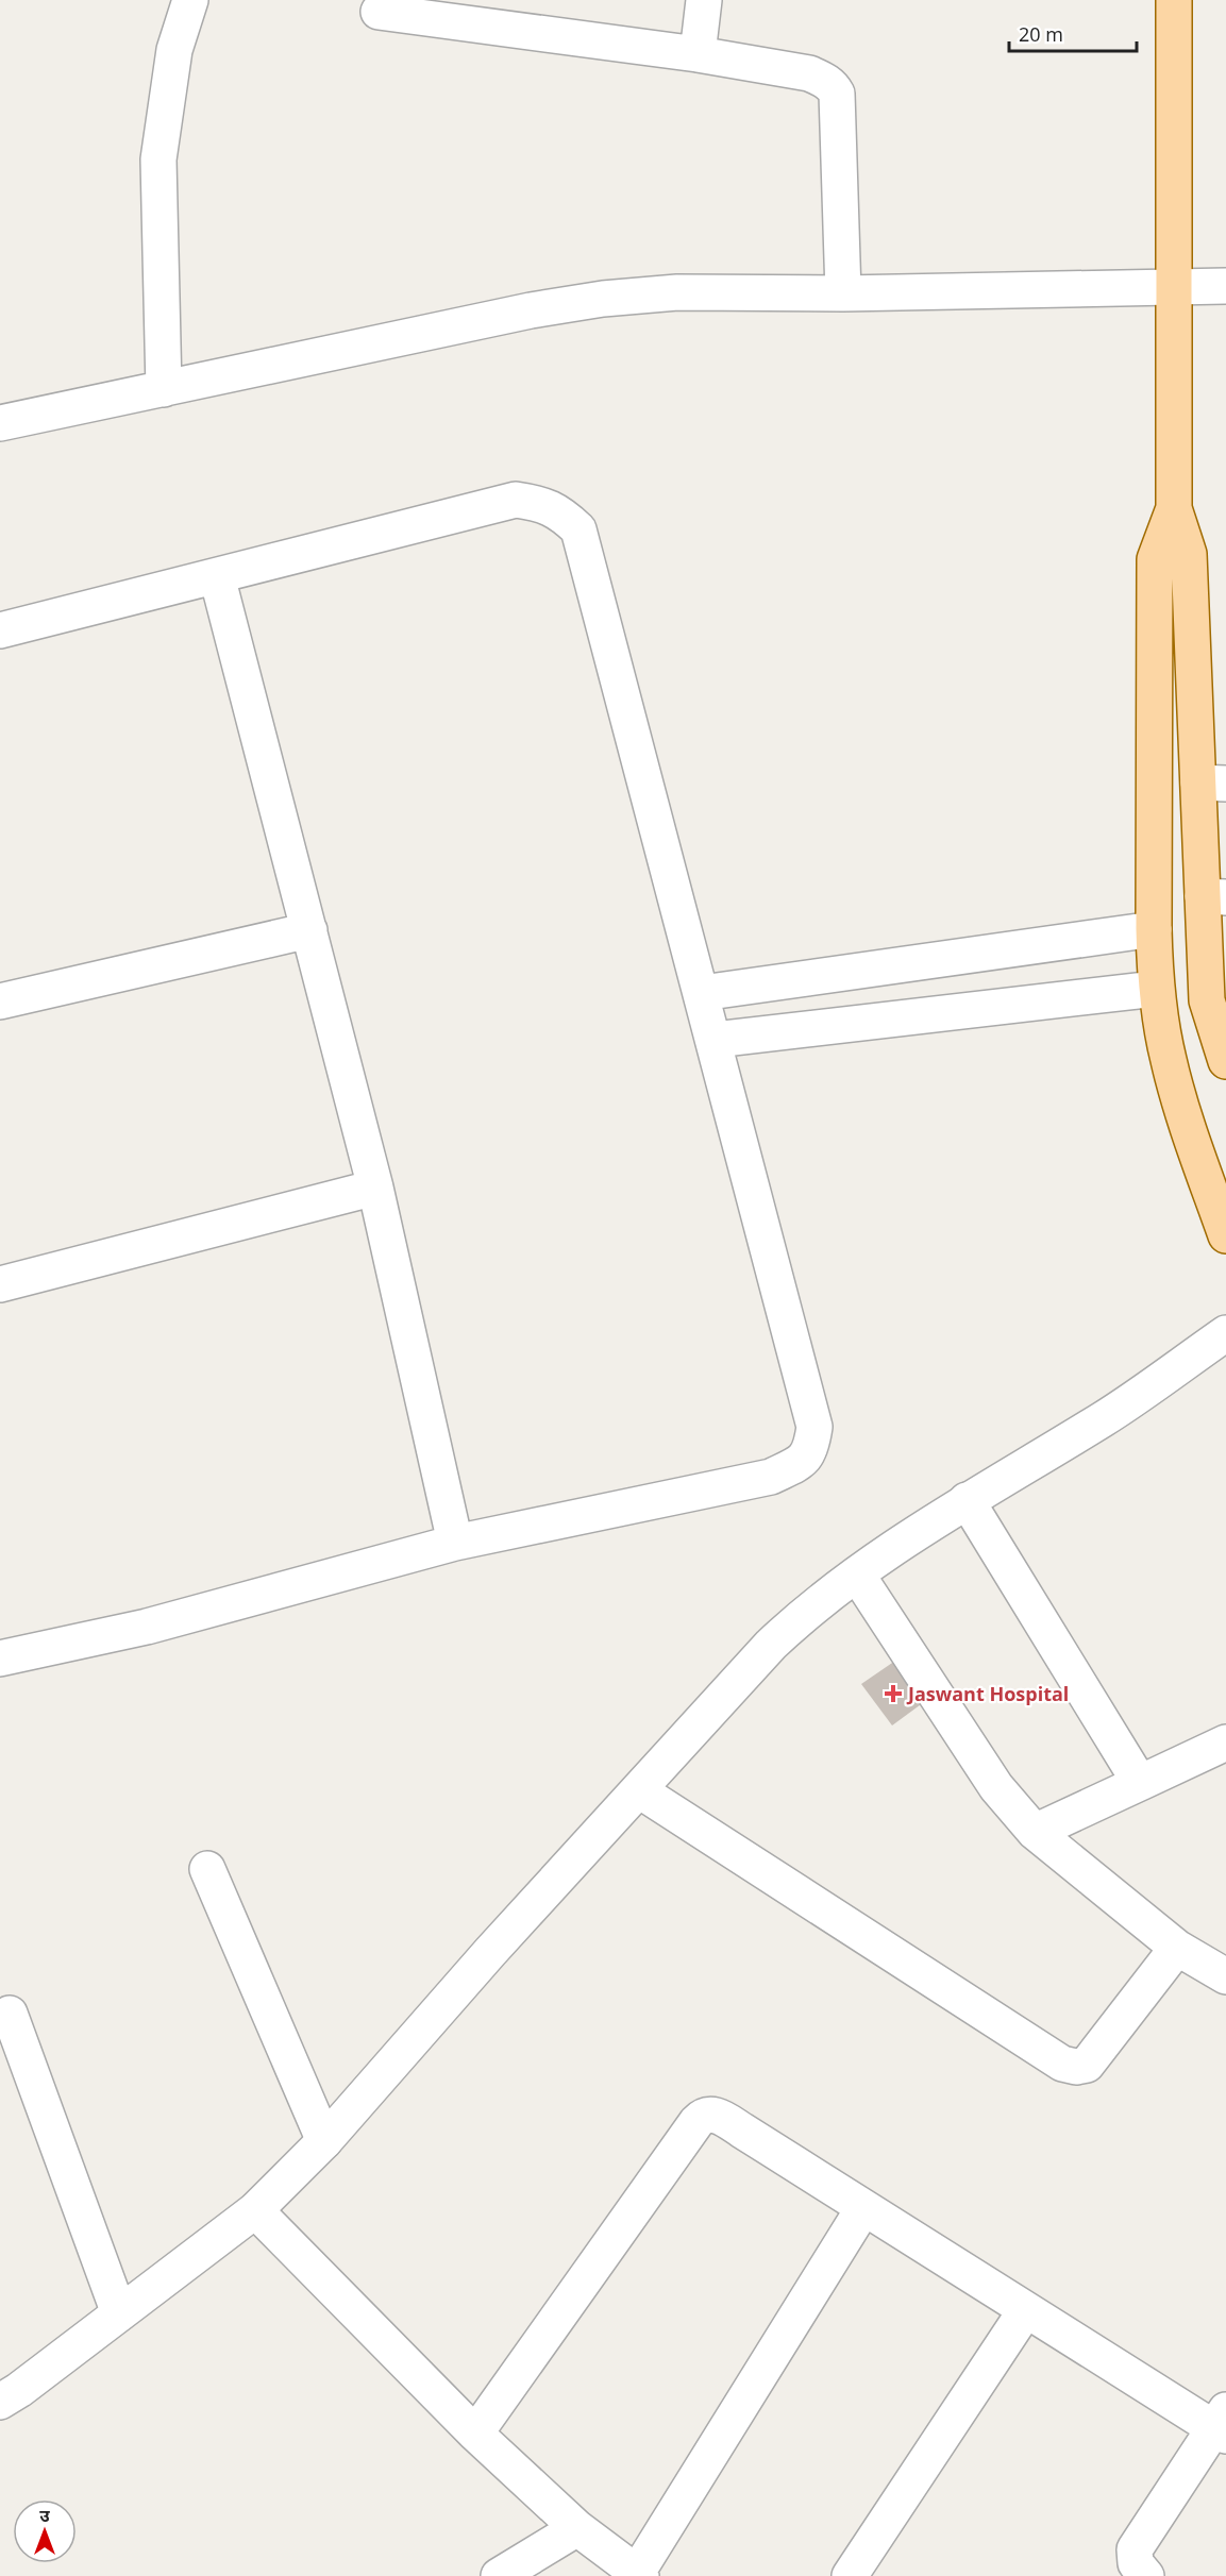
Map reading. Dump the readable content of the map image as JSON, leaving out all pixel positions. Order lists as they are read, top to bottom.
{
  "places": {
    "health": ["Jaswant Hospital"]
  },
  "scale_bar": "20 m",
  "north": "top"
}
